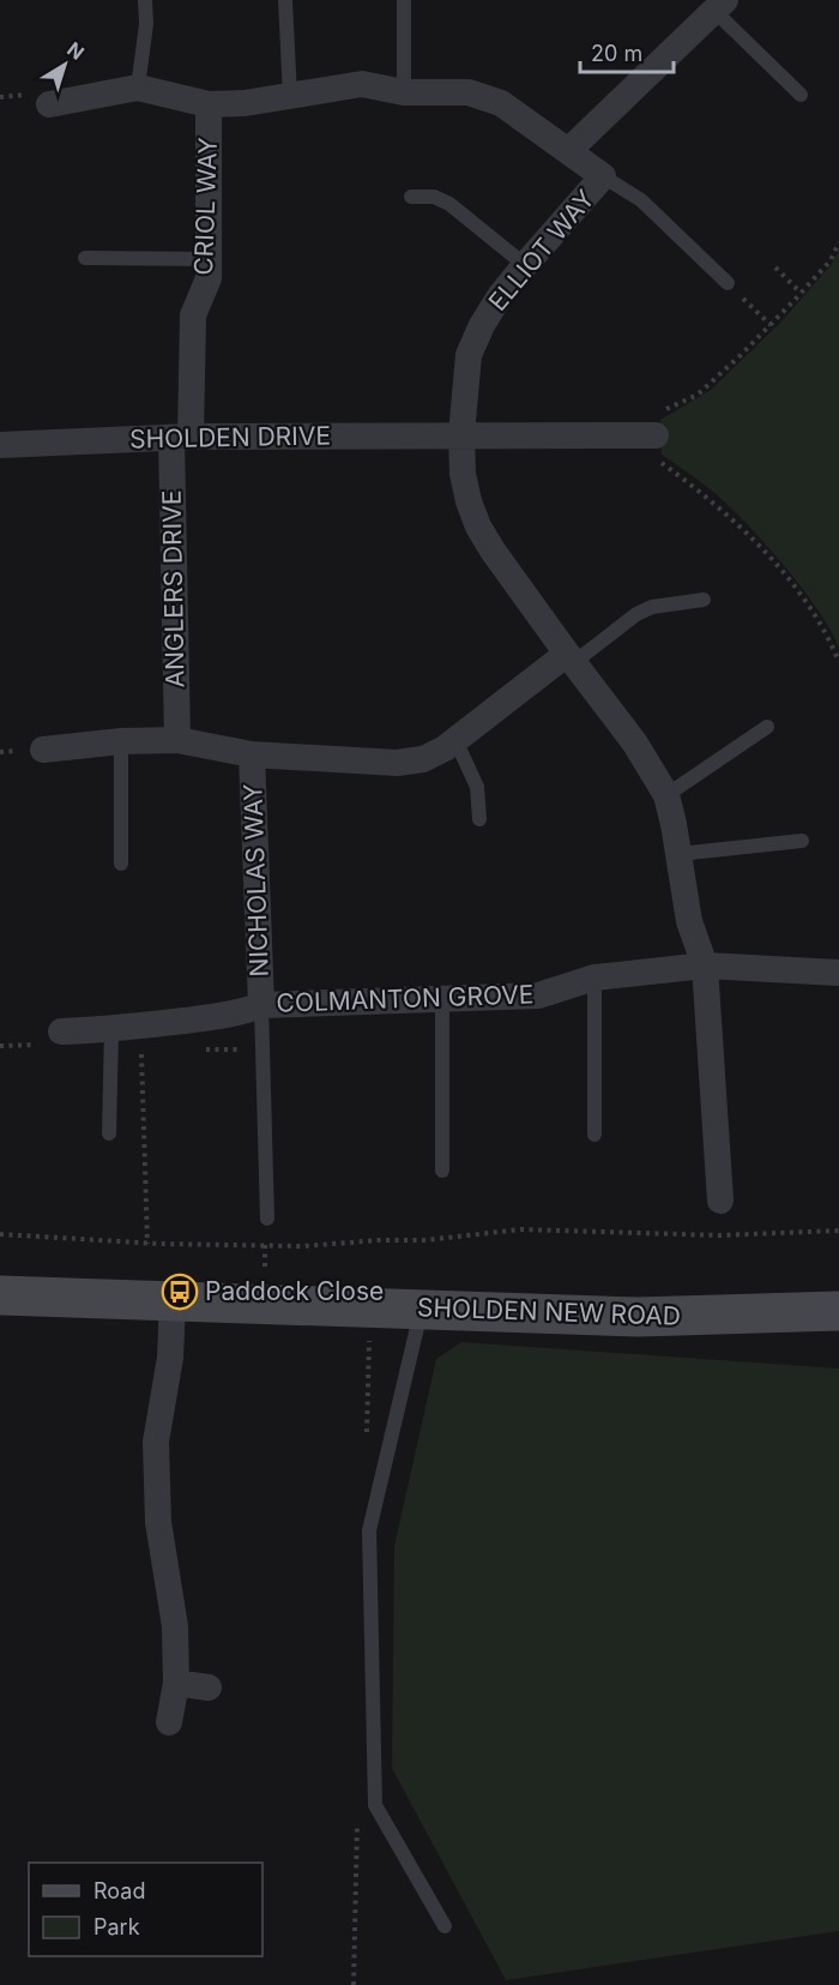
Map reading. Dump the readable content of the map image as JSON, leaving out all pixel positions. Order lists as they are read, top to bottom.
{
  "streets": {
    "street": [
      "CRIOL WAY",
      "ELLIOT WAY",
      "SHOLDEN DRIVE",
      "ANGLERS DRIVE",
      "NICHOLAS WAY",
      "COLMANTON GROVE",
      "SHOLDEN NEW ROAD"
    ]
  },
  "crossings": [
    ["CRIOL WAY", "ELLIOT WAY"],
    ["CRIOL WAY", "SHOLDEN DRIVE"],
    ["CRIOL WAY", "ANGLERS DRIVE"],
    ["ELLIOT WAY", "SHOLDEN DRIVE"],
    ["SHOLDEN DRIVE", "ANGLERS DRIVE"],
    ["NICHOLAS WAY", "COLMANTON GROVE"]
  ],
  "places": {
    "bus stop": ["Paddock Close"]
  },
  "legend": ["Road", "Park"],
  "scale_bar": "20 m",
  "north": "top right"
}
